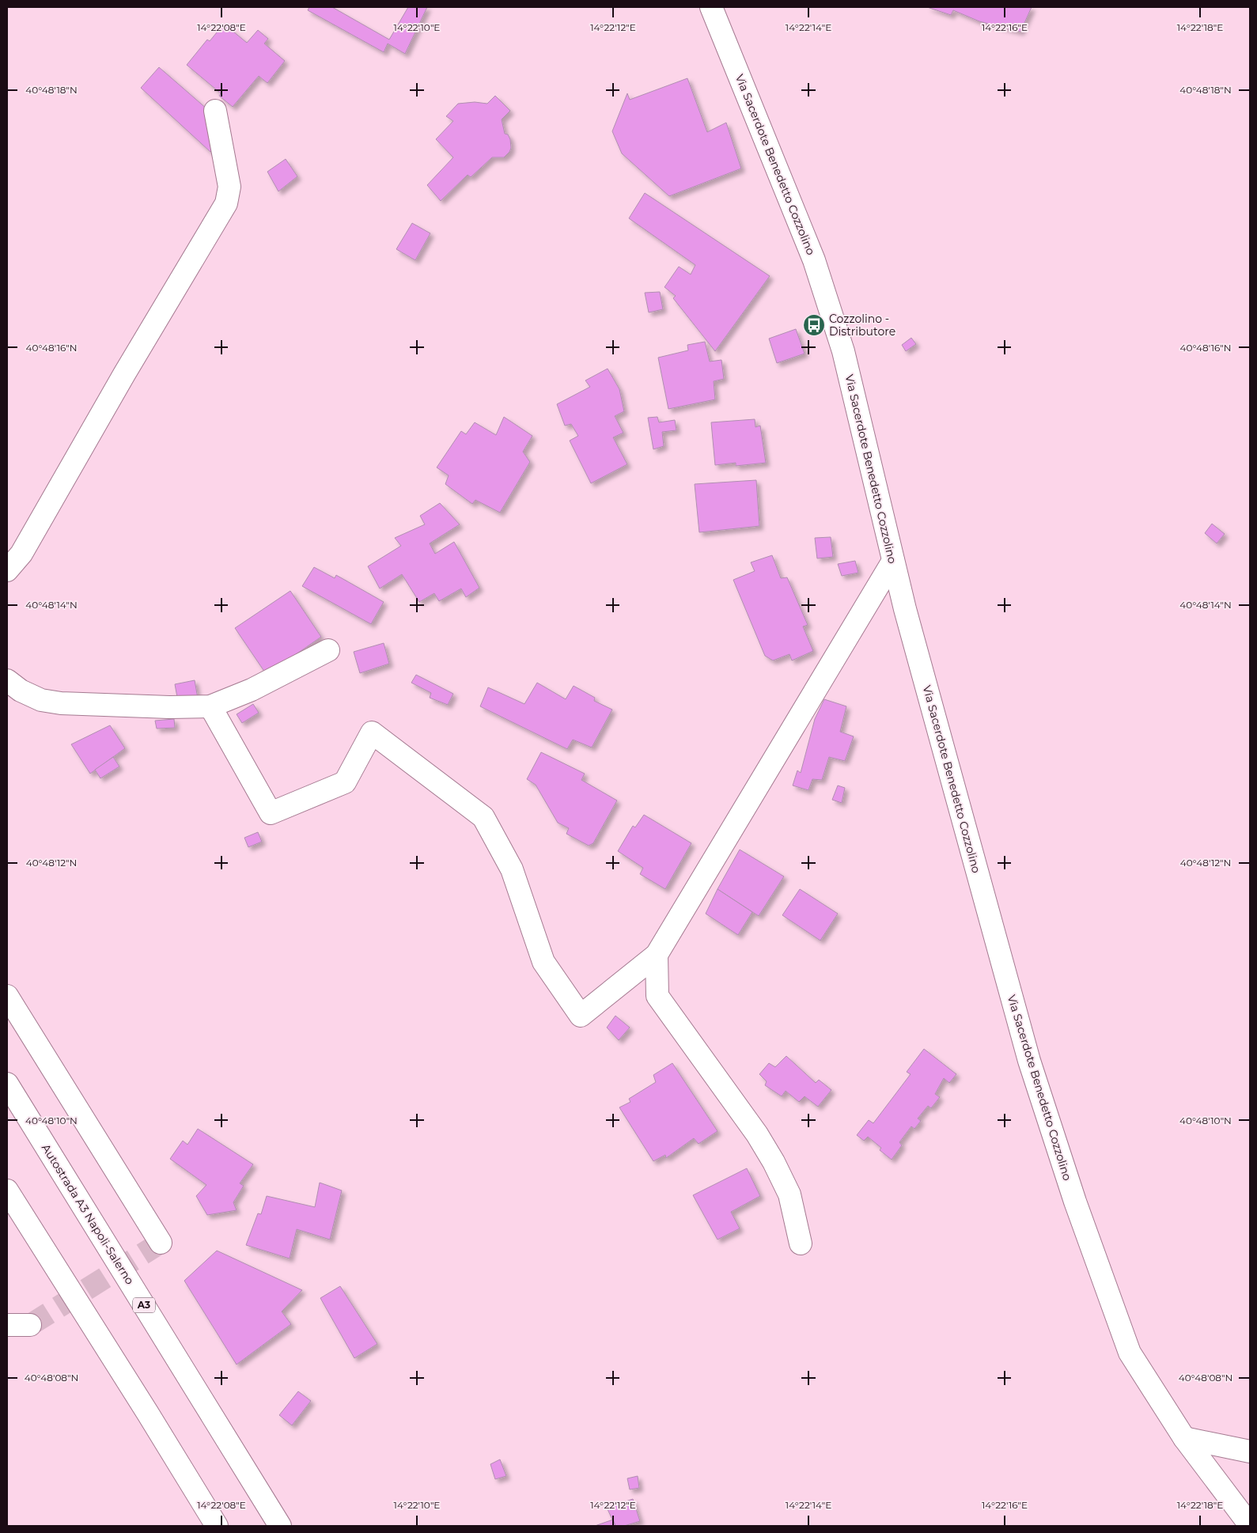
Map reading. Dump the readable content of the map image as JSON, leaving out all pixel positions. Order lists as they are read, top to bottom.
{
  "streets": {
    "main road": ["Via Sacerdote Benedetto Cozzolino", "Autostrada A3 Napoli-Salerno", "A3"]
  },
  "places": {
    "bus stop": ["Cozzolino - Distributore"]
  },
  "coordinates": [
    "14°22'08\"E",
    "14°22'10\"E",
    "14°22'12\"E",
    "14°22'14\"E",
    "14°22'16\"E",
    "14°22'18\"E",
    "40°48'18\"N",
    "40°48'16\"N",
    "40°48'14\"N",
    "40°48'12\"N",
    "40°48'10\"N",
    "40°48'08\"N"
  ]
}
